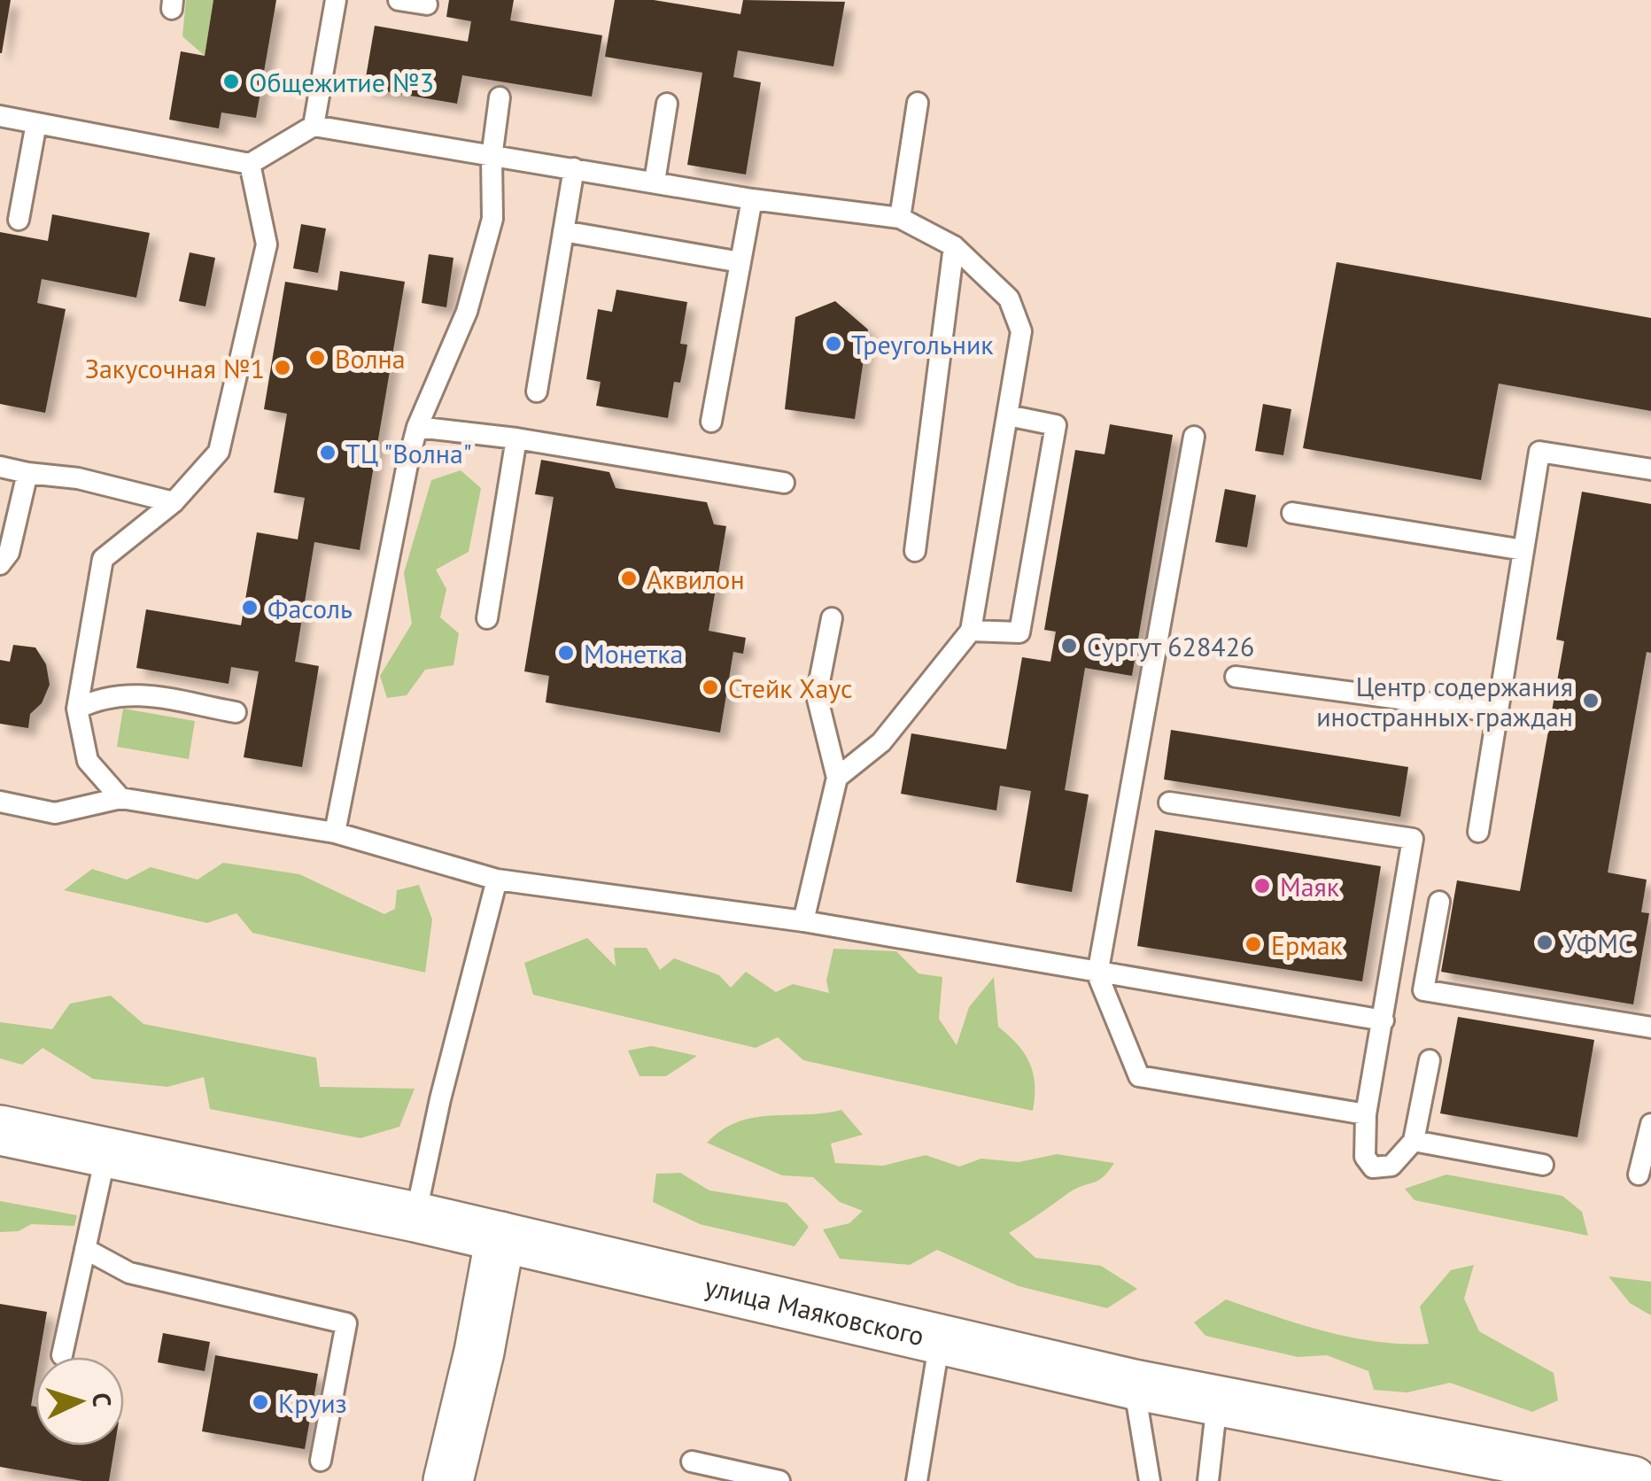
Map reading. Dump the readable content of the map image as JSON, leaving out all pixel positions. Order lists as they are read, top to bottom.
{
  "streets": {
    "main road": ["улица Маяковского"]
  },
  "places": [
    "Общежитие №3",
    "Треугольник",
    "Волна",
    "Закусочная №1",
    "ТЦ \"Волна\"",
    "Аквилон",
    "Фасоль",
    "Сургут 628426",
    "Монетка",
    "Стейк Хаус",
    "Центр содержания иностранных граждан",
    "Маяк",
    "УФМС",
    "Ермак",
    "Круиз"
  ],
  "north": "right"
}
